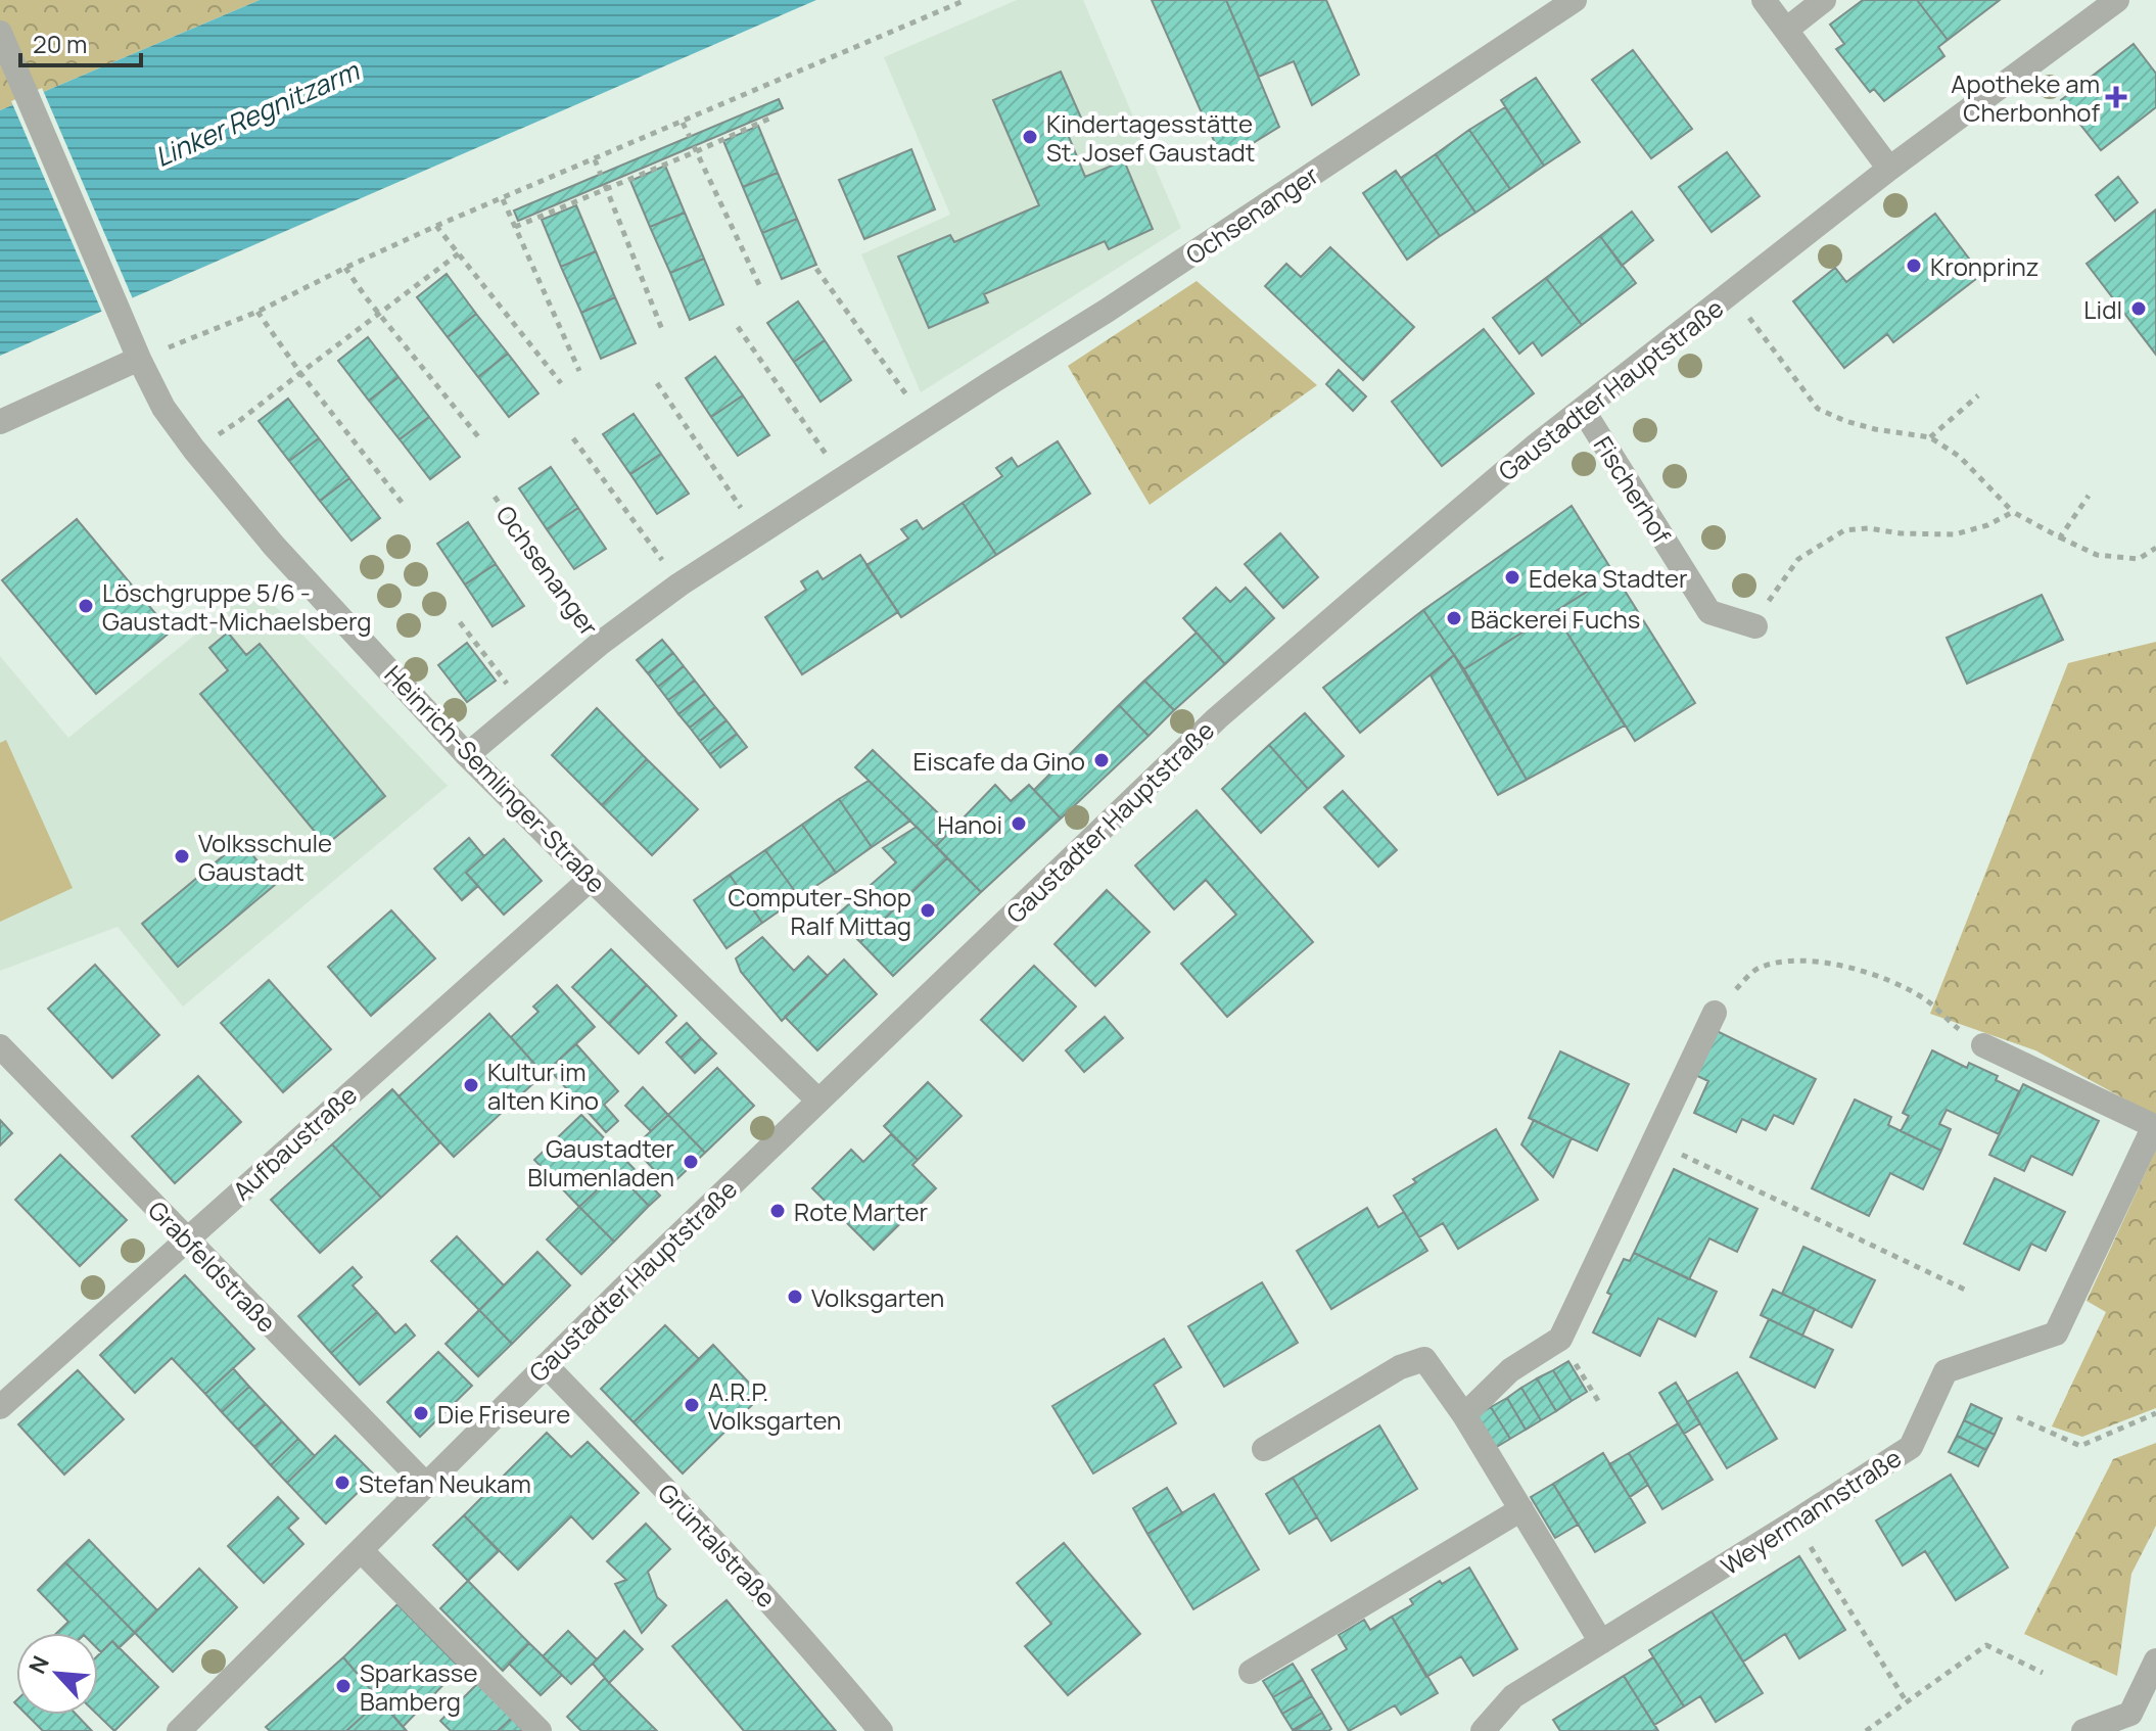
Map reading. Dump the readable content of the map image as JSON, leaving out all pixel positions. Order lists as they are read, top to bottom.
{
  "streets": {
    "street": [
      "Ochsenanger",
      "Gaustadter Hauptstraße",
      "Fischerhof",
      "Heinrich-Semlinger-Straße",
      "Aufbaustraße",
      "Grabfeldstraße",
      "Weyermannstraße",
      "Grüntalstraße"
    ]
  },
  "crossings": [
    ["Ochsenanger", "Heinrich-Semlinger-Straße"],
    ["Gaustadter Hauptstraße", "Fischerhof"],
    ["Gaustadter Hauptstraße", "Heinrich-Semlinger-Straße"],
    ["Gaustadter Hauptstraße", "Grabfeldstraße"],
    ["Gaustadter Hauptstraße", "Grüntalstraße"],
    ["Heinrich-Semlinger-Straße", "Aufbaustraße"],
    ["Aufbaustraße", "Grabfeldstraße"]
  ],
  "water": ["Linker Regnitzarm"],
  "places": {
    "health": ["Apotheke am Cherbonhof"],
    "other": [
      "Kindertagesstätte St. Josef Gaustadt",
      "Kronprinz",
      "Lidl",
      "Edeka Stadter",
      "Löschgruppe 5/6 - Gaustadt-Michaelsberg",
      "Bäckerei Fuchs",
      "Eiscafe da Gino",
      "Hanoi",
      "Volksschule Gaustadt",
      "Computer-Shop Ralf Mittag",
      "Kultur im alten Kino",
      "Gaustadter Blumenladen",
      "Rote Marter",
      "Volksgarten",
      "A.R.P. Volksgarten",
      "Die Friseure",
      "Stefan Neukam",
      "Sparkasse Bamberg"
    ]
  },
  "scale_bar": "20 m",
  "north": "top left"
}
